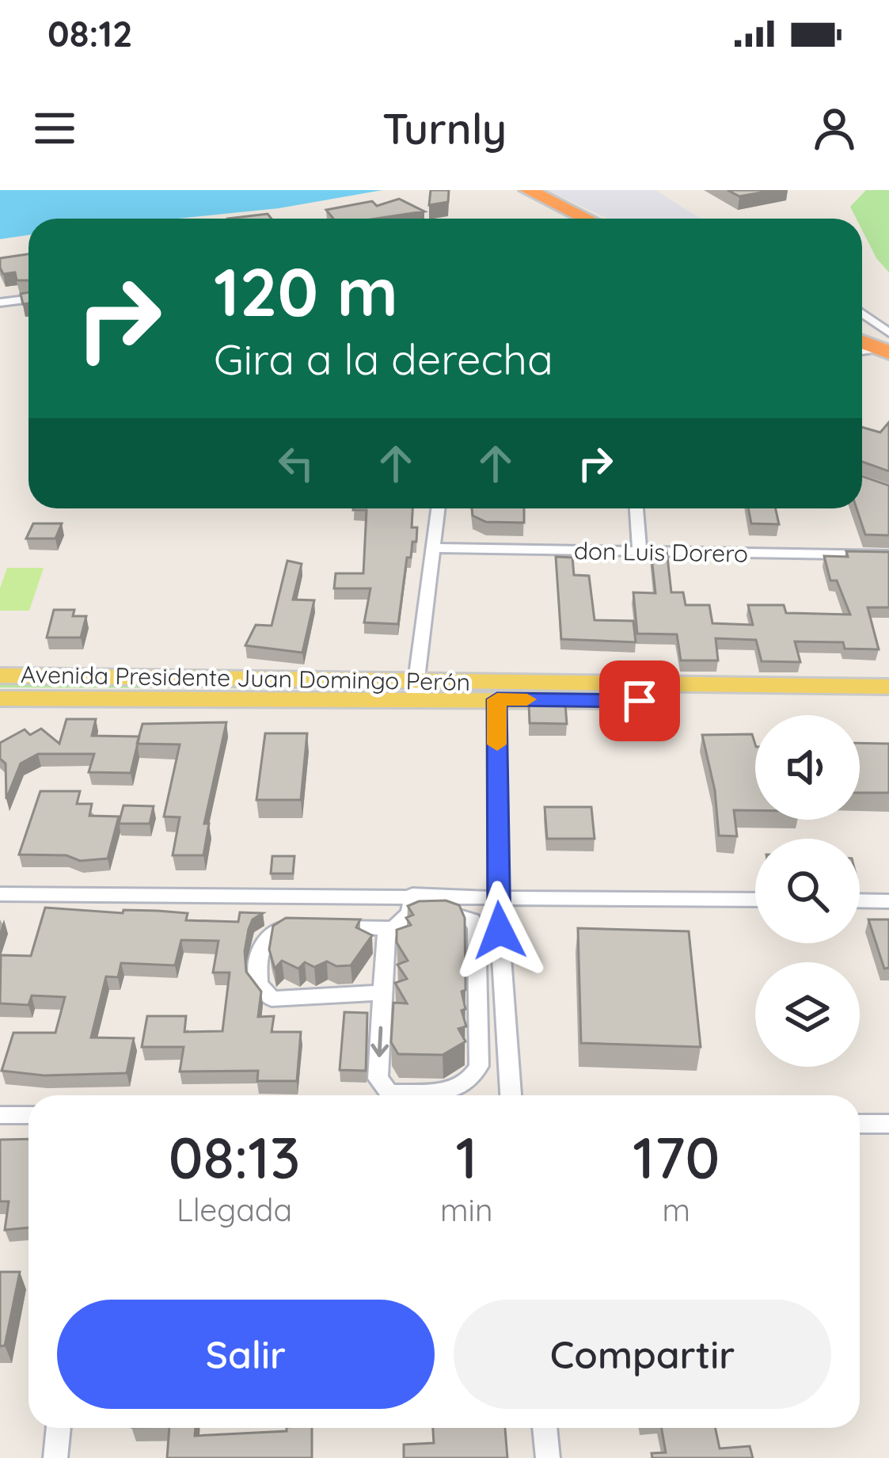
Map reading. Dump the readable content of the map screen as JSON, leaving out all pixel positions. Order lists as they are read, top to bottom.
{
  "streets": {
    "main road": ["Avenida Presidente Juan Domingo Perón"],
    "street": ["don Luis Dorero"]
  },
  "page": {
    "status": "08:12",
    "header": "Turnly",
    "turn": ["120 m", "Gira a la derecha"],
    "eta": [
      "08:13",
      "Llegada",
      "1",
      "min",
      "170",
      "m"
    ],
    "buttons": ["Salir", "Compartir"]
  }
}
